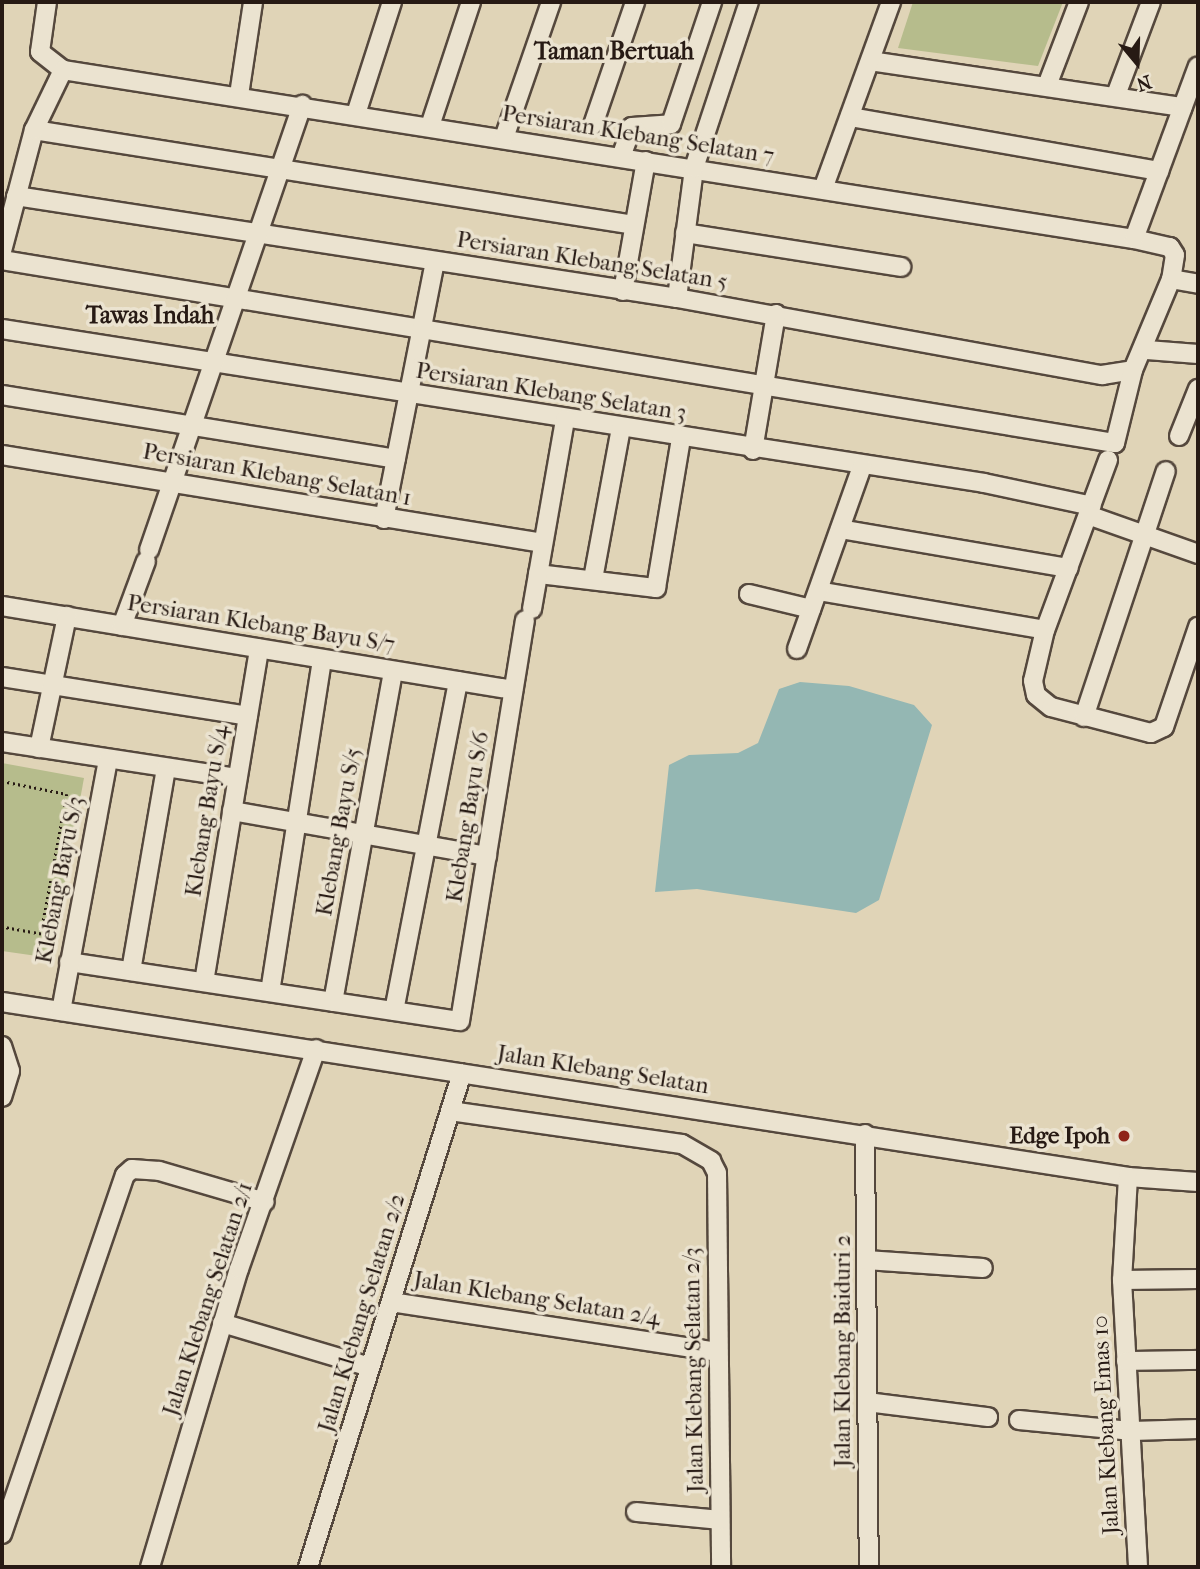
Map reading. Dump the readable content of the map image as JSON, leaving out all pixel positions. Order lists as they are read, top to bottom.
{
  "streets": {
    "street": [
      "Persiaran Klebang Selatan 7",
      "Persiaran Klebang Selatan 5",
      "Persiaran Klebang Selatan 3",
      "Persiaran Klebang Selatan 1",
      "Persiaran Klebang Bayu S/7",
      "Klebang Bayu S/4",
      "Klebang Bayu S/6",
      "Klebang Bayu S/5",
      "Klebang Bayu S/3",
      "Jalan Klebang Selatan",
      "Jalan Klebang Selatan 2/1",
      "Jalan Klebang Selatan 2/4",
      "Jalan Klebang Selatan 2/2",
      "Jalan Klebang Baiduri 2",
      "Jalan Klebang Selatan 2/3",
      "Jalan Klebang Emas 10"
    ]
  },
  "crossings": [
    ["Persiaran Klebang Selatan 3", "Klebang Bayu S/6"],
    ["Persiaran Klebang Selatan 1", "Klebang Bayu S/6"],
    ["Persiaran Klebang Bayu S/7", "Klebang Bayu S/4"],
    ["Persiaran Klebang Bayu S/7", "Klebang Bayu S/6"],
    ["Persiaran Klebang Bayu S/7", "Klebang Bayu S/5"],
    ["Klebang Bayu S/3", "Jalan Klebang Selatan"],
    ["Jalan Klebang Selatan", "Jalan Klebang Selatan 2/1"],
    ["Jalan Klebang Selatan", "Jalan Klebang Selatan 2/2"],
    ["Jalan Klebang Selatan", "Jalan Klebang Baiduri 2"],
    ["Jalan Klebang Selatan", "Jalan Klebang Emas 10"],
    ["Jalan Klebang Selatan 2/4", "Jalan Klebang Selatan 2/2"],
    ["Jalan Klebang Selatan 2/4", "Jalan Klebang Selatan 2/3"],
    ["Jalan Klebang Selatan 2/2", "Jalan Klebang Selatan 2/3"]
  ],
  "districts": ["Taman Bertuah", "Tawas Indah"],
  "places": ["Edge Ipoh"],
  "north": "bottom"
}
